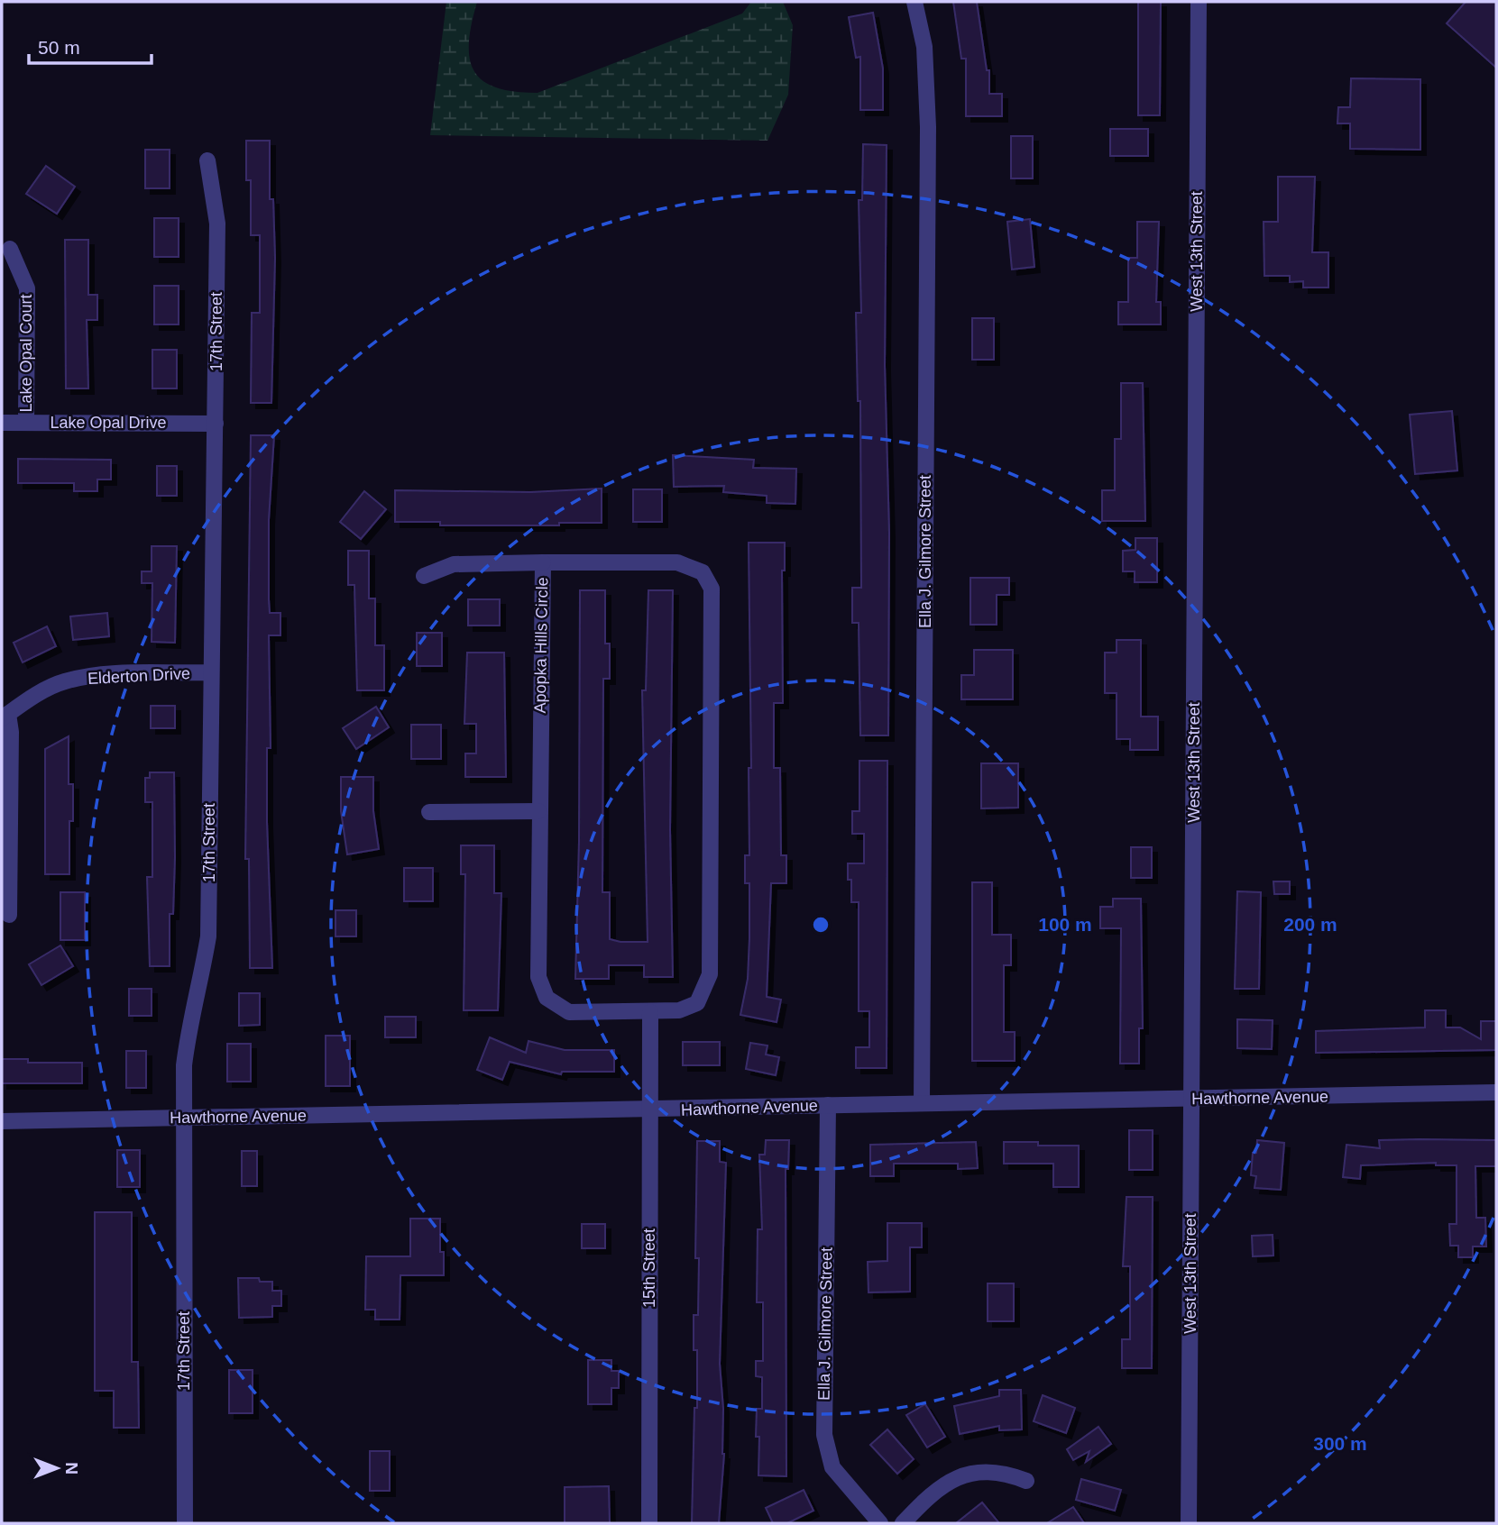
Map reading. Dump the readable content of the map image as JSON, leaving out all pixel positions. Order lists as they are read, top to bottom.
{
  "streets": {
    "street": [
      "West 13th Street",
      "17th Street",
      "Lake Opal Court",
      "Lake Opal Drive",
      "Ella J. Gilmore Street",
      "Apopka Hills Circle",
      "Elderton Drive",
      "Hawthorne Avenue",
      "15th Street"
    ]
  },
  "crossings": [
    ["West 13th Street", "Hawthorne Avenue"],
    ["17th Street", "Lake Opal Drive"],
    ["17th Street", "Elderton Drive"],
    ["17th Street", "Hawthorne Avenue"],
    ["Lake Opal Court", "Lake Opal Drive"],
    ["Ella J. Gilmore Street", "Hawthorne Avenue"],
    ["Apopka Hills Circle", "15th Street"],
    ["Hawthorne Avenue", "15th Street"]
  ],
  "scale_bar": "50 m",
  "north": "right",
  "rings": ["100 m", "200 m", "300 m"]
}
